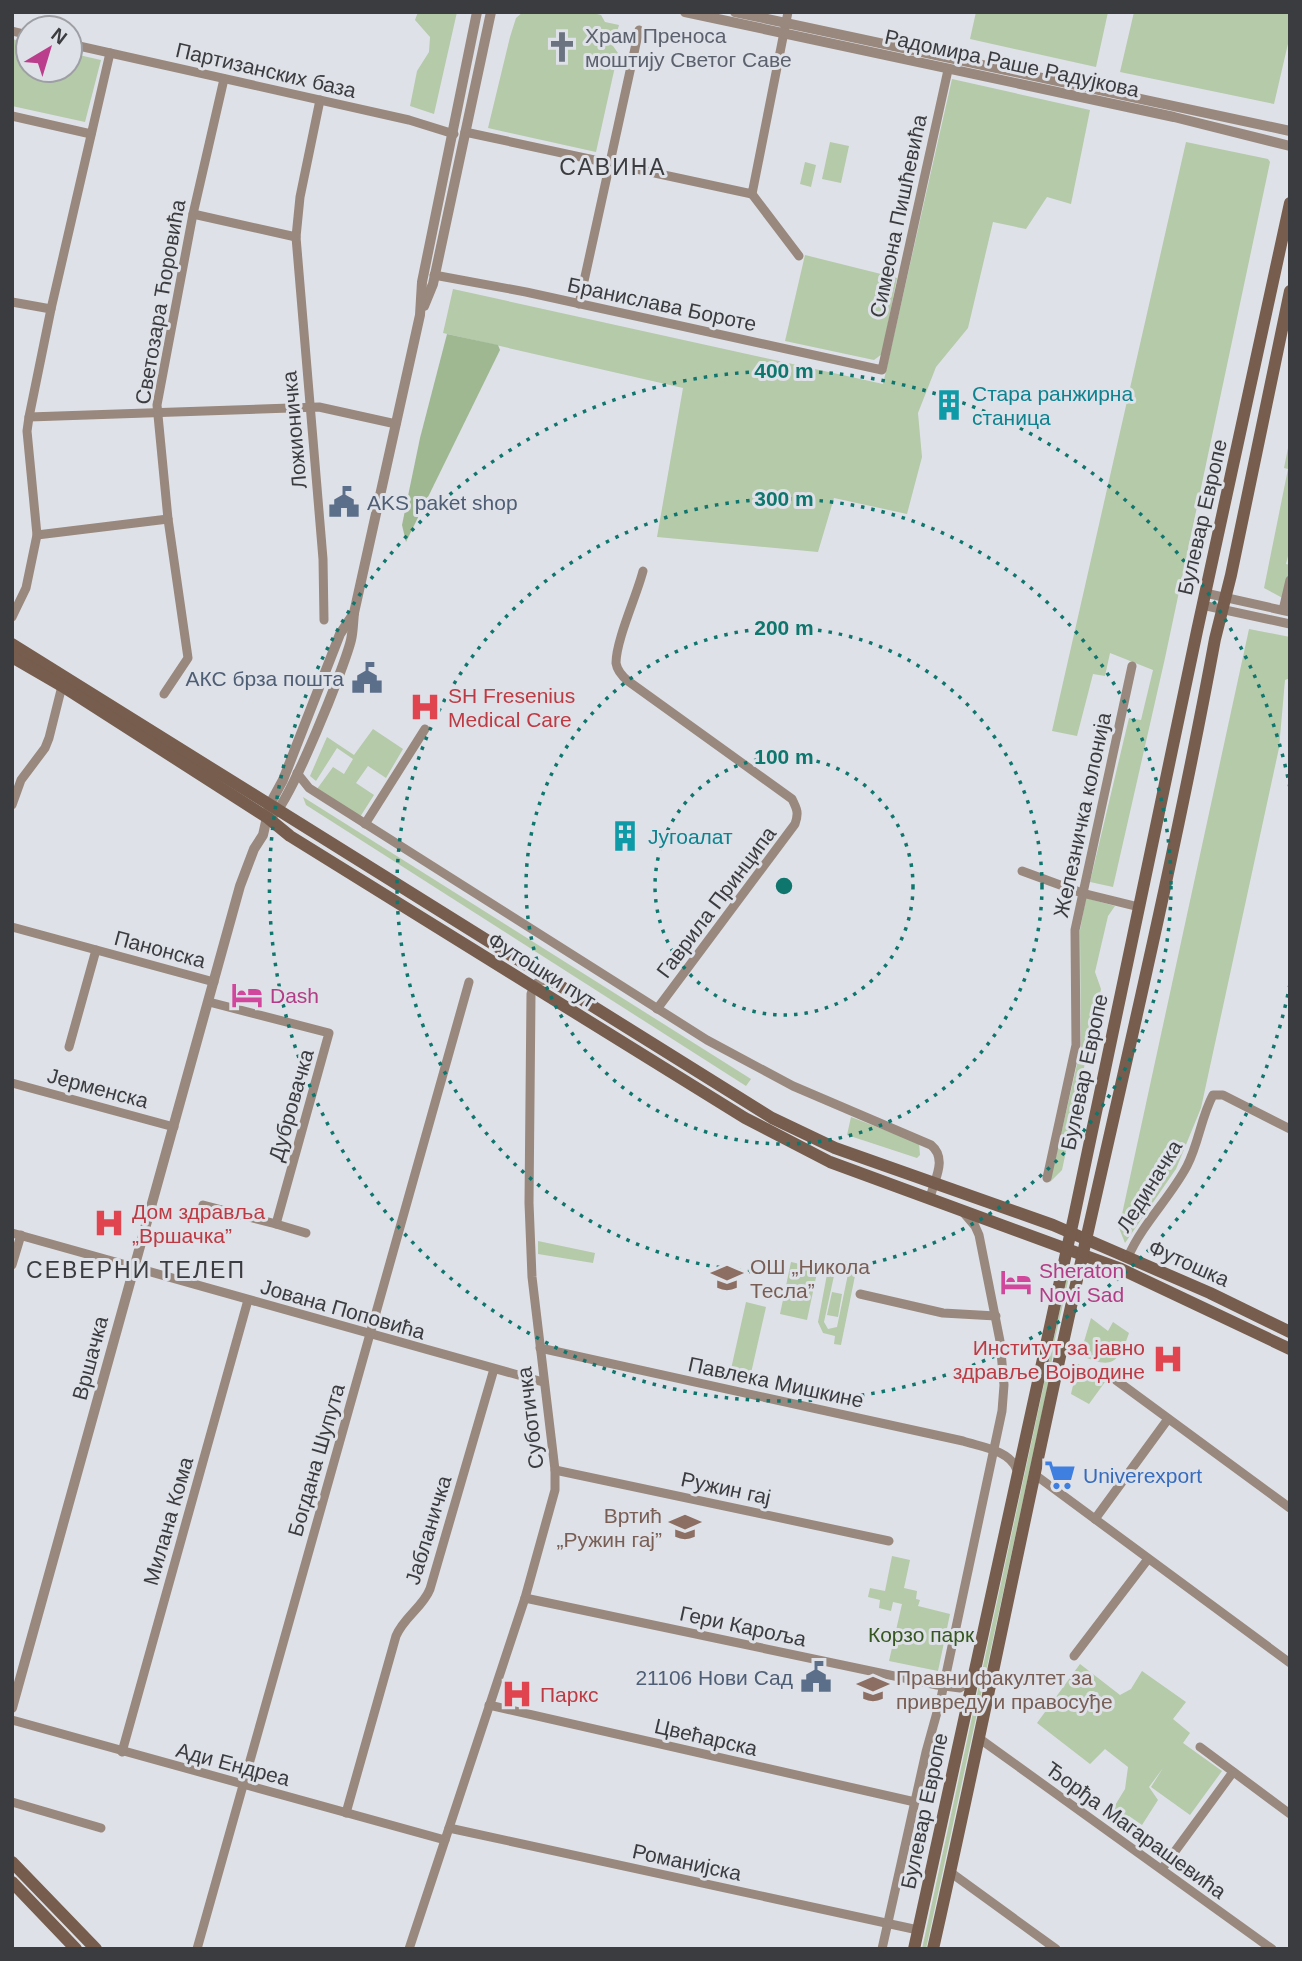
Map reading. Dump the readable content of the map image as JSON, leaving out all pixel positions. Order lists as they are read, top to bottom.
{
  "streets": {
    "main road": ["Булевар Европе", "Футошки пут", "Футошка"],
    "street": [
      "Радомира Раше Радујкова",
      "Партизанских база",
      "Симеона Пишћевића",
      "Светозара Ћоровића",
      "Бранислава Бороте",
      "Ложионичка",
      "Железничка колонија",
      "Гаврила Принципа",
      "Панонска",
      "Јерменска",
      "Дубровачка",
      "Лединачка",
      "Јована Поповића",
      "Вршачка",
      "Павлека Мишкине",
      "Суботичка",
      "Богдана Шупута",
      "Ружин гај",
      "Милана Кома",
      "Јабланичка",
      "Гери Кароља",
      "Цвећарска",
      "Ади Ендреа",
      "Ђорђа Магарашевића",
      "Романијска"
    ]
  },
  "crossings": [
    ["Радомира Раше Радујкова", "Симеона Пишћевића"],
    ["Партизанских база", "Светозара Ћоровића"],
    ["Партизанских база", "Ложионичка"],
    ["Симеона Пишћевића", "Бранислава Бороте"],
    ["Булевар Европе", "Футошки пут"],
    ["Булевар Европе", "Футошка"],
    ["Булевар Европе", "Павлека Мишкине"],
    ["Булевар Европе", "Гери Кароља"],
    ["Булевар Европе", "Цвећарска"],
    ["Булевар Европе", "Ђорђа Магарашевића"],
    ["Булевар Европе", "Романијска"],
    ["Панонска", "Вршачка"],
    ["Футошки пут", "Футошка"],
    ["Футошки пут", "Вршачка"],
    ["Футошки пут", "Суботичка"],
    ["Јерменска", "Вршачка"],
    ["Дубровачка", "Вршачка"],
    ["Лединачка", "Футошка"],
    ["Јована Поповића", "Вршачка"],
    ["Јована Поповића", "Суботичка"],
    ["Јована Поповића", "Богдана Шупута"],
    ["Јована Поповића", "Милана Кома"],
    ["Јована Поповића", "Јабланичка"],
    ["Павлека Мишкине", "Суботичка"],
    ["Суботичка", "Ружин гај"],
    ["Суботичка", "Гери Кароља"],
    ["Суботичка", "Цвећарска"],
    ["Суботичка", "Ади Ендреа"],
    ["Суботичка", "Романијска"],
    ["Богдана Шупута", "Ади Ендреа"],
    ["Милана Кома", "Ади Ендреа"],
    ["Јабланичка", "Ади Ендреа"]
  ],
  "districts": ["САВИНА", "СЕВЕРНИ ТЕЛЕП"],
  "parks": ["Корзо парк"],
  "places": {
    "church": ["Храм Преноса моштију Светог Саве"],
    "building": ["Стара ранжирна станица", "Југоалат"],
    "public building": ["AKS paket shop", "АКС брза пошта", "21106 Нови Сад"],
    "hospital": [
      "SH Fresenius Medical Care",
      "Дом здравља „Вршачка”",
      "Институт за јавно здравље Војводине",
      "Паркс"
    ],
    "hotel": ["Dash", "Sheraton Novi Sad"],
    "school or university": ["ОШ „Никола Тесла”", "Вртић „Ружин гај”", "Правни факултет за привреду и правосуђе"],
    "supermarket": ["Univerexport"]
  },
  "north": "top right",
  "rings": [
    "400 m",
    "300 m",
    "200 m",
    "100 m"
  ]
}
